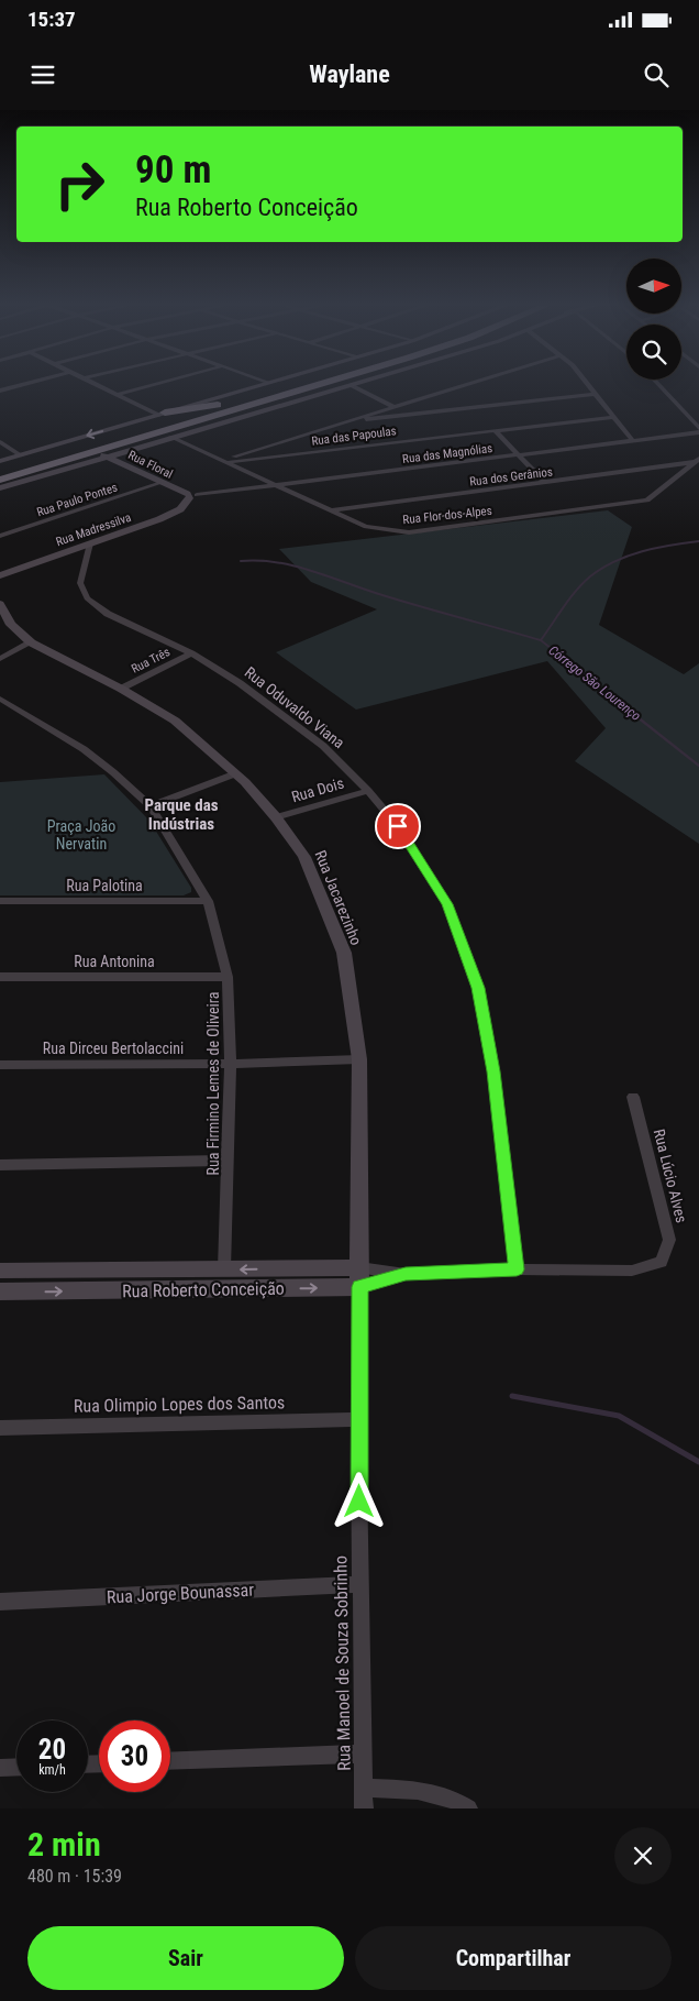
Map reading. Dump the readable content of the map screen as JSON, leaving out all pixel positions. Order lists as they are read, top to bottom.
{
  "streets": {
    "street": [
      "Rua das Papoulas",
      "Rua das Magnólias",
      "Rua Floral",
      "Rua dos Gerânios",
      "Rua Paulo Pontes",
      "Rua Flor-dos-Alpes",
      "Rua Madressilva",
      "Rua Três",
      "Rua Oduvaldo Viana",
      "Rua Dois",
      "Rua Palotina",
      "Rua Jacarezinho",
      "Rua Antonina",
      "Rua Dirceu Bertolaccini",
      "Rua Firmino Lemes de Oliveira",
      "Rua Lúcio Alves",
      "Rua Roberto Conceição",
      "Rua Olimpio Lopes dos Santos",
      "Rua Jorge Bounassar",
      "Rua Manoel de Souza Sobrinho"
    ]
  },
  "crossings": [
    ["Rua das Papoulas", "Rua Flor-dos-Alpes"],
    ["Rua das Magnólias", "Rua Floral"],
    ["Rua das Magnólias", "Rua Flor-dos-Alpes"],
    ["Rua das Magnólias", "Rua Madressilva"],
    ["Rua Floral", "Rua Paulo Pontes"],
    ["Rua Floral", "Rua Madressilva"],
    ["Rua dos Gerânios", "Rua Flor-dos-Alpes"],
    ["Rua Madressilva", "Rua Oduvaldo Viana"],
    ["Rua Três", "Rua Oduvaldo Viana"],
    ["Rua Três", "Rua Jacarezinho"],
    ["Rua Oduvaldo Viana", "Rua Dois"],
    ["Rua Oduvaldo Viana", "Rua Roberto Conceição"],
    ["Rua Dois", "Rua Jacarezinho"],
    ["Rua Palotina", "Rua Firmino Lemes de Oliveira"],
    ["Rua Jacarezinho", "Rua Dirceu Bertolaccini"],
    ["Rua Jacarezinho", "Rua Roberto Conceição"],
    ["Rua Jacarezinho", "Rua Manoel de Souza Sobrinho"],
    ["Rua Antonina", "Rua Firmino Lemes de Oliveira"],
    ["Rua Dirceu Bertolaccini", "Rua Firmino Lemes de Oliveira"],
    ["Rua Firmino Lemes de Oliveira", "Rua Roberto Conceição"],
    ["Rua Lúcio Alves", "Rua Roberto Conceição"],
    ["Rua Roberto Conceição", "Rua Manoel de Souza Sobrinho"],
    ["Rua Olimpio Lopes dos Santos", "Rua Manoel de Souza Sobrinho"],
    ["Rua Jorge Bounassar", "Rua Manoel de Souza Sobrinho"]
  ],
  "districts": ["Parque das Indústrias"],
  "water": ["Córrego São Lourenço"],
  "parks": ["Praça João Nervatin"],
  "north": "right",
  "page": {
    "status": "15:37",
    "header": "Waylane",
    "turn": ["90 m", "Rua Roberto Conceição"],
    "speed": "20 km/h",
    "limit": "30",
    "heading": ["2 min", "480 m · 15:39"],
    "buttons": ["Sair", "Compartilhar"]
  }
}
